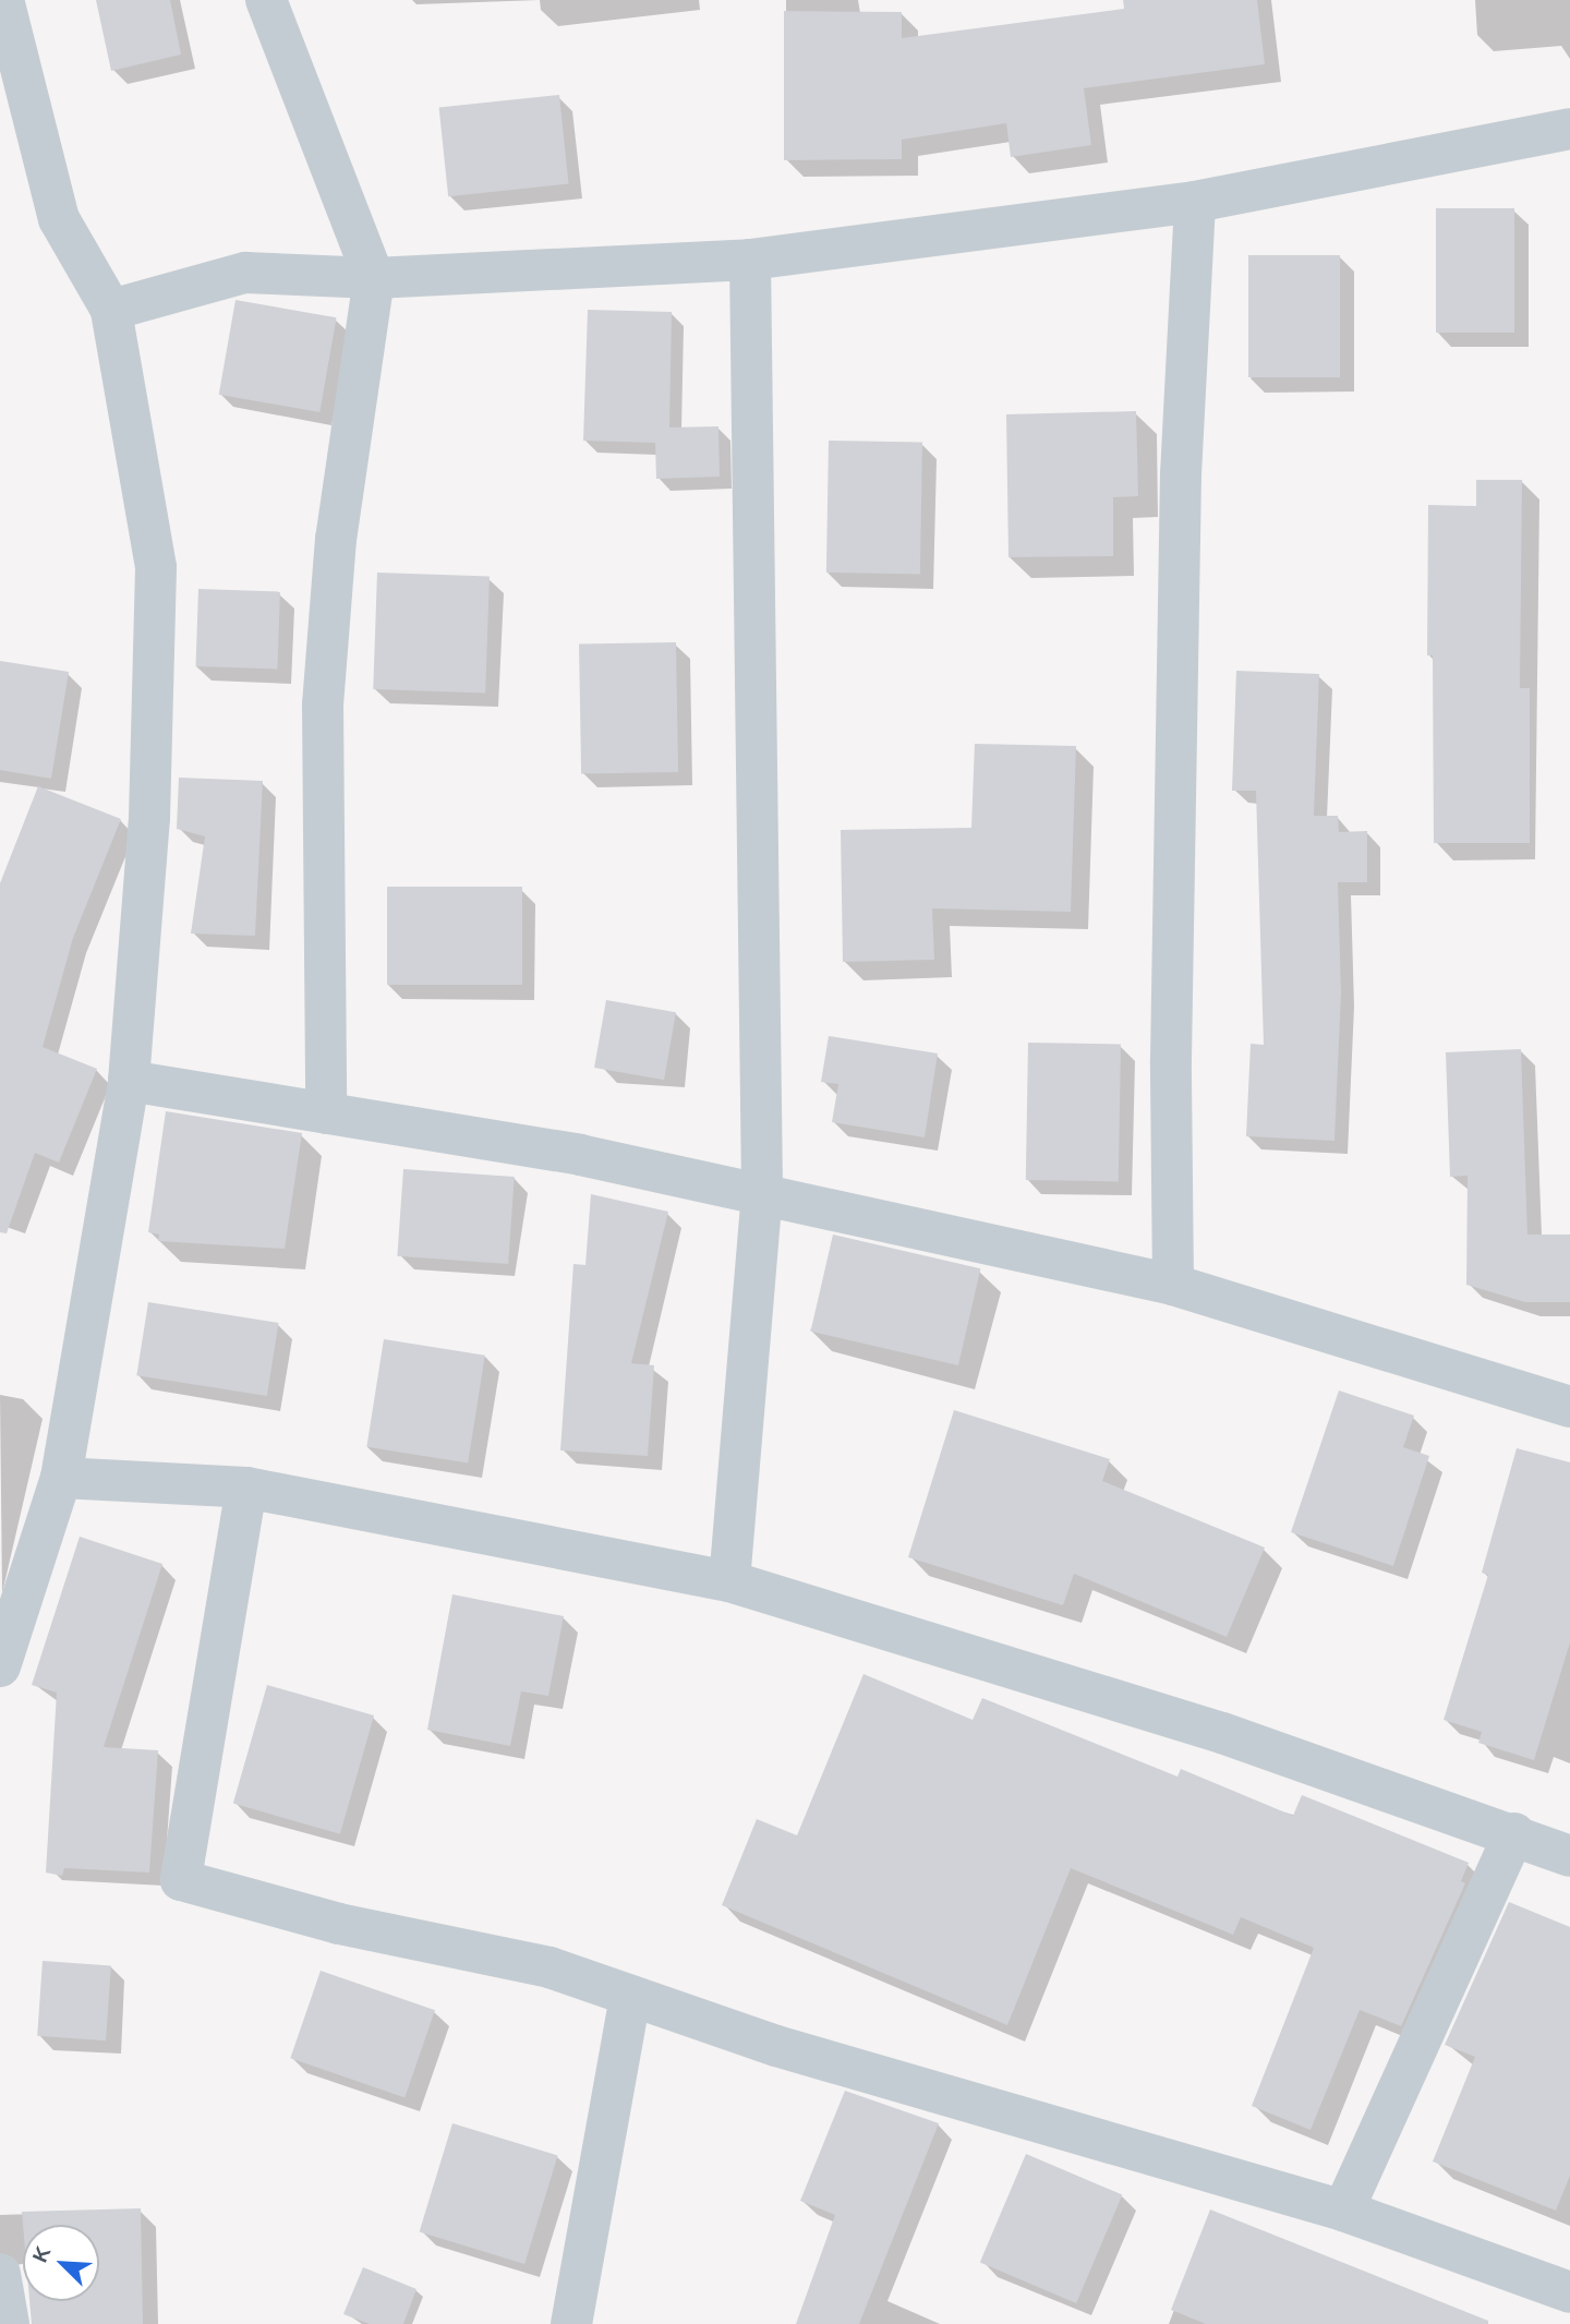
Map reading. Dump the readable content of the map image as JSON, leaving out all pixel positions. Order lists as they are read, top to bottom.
{
  "north": "top left"
}
